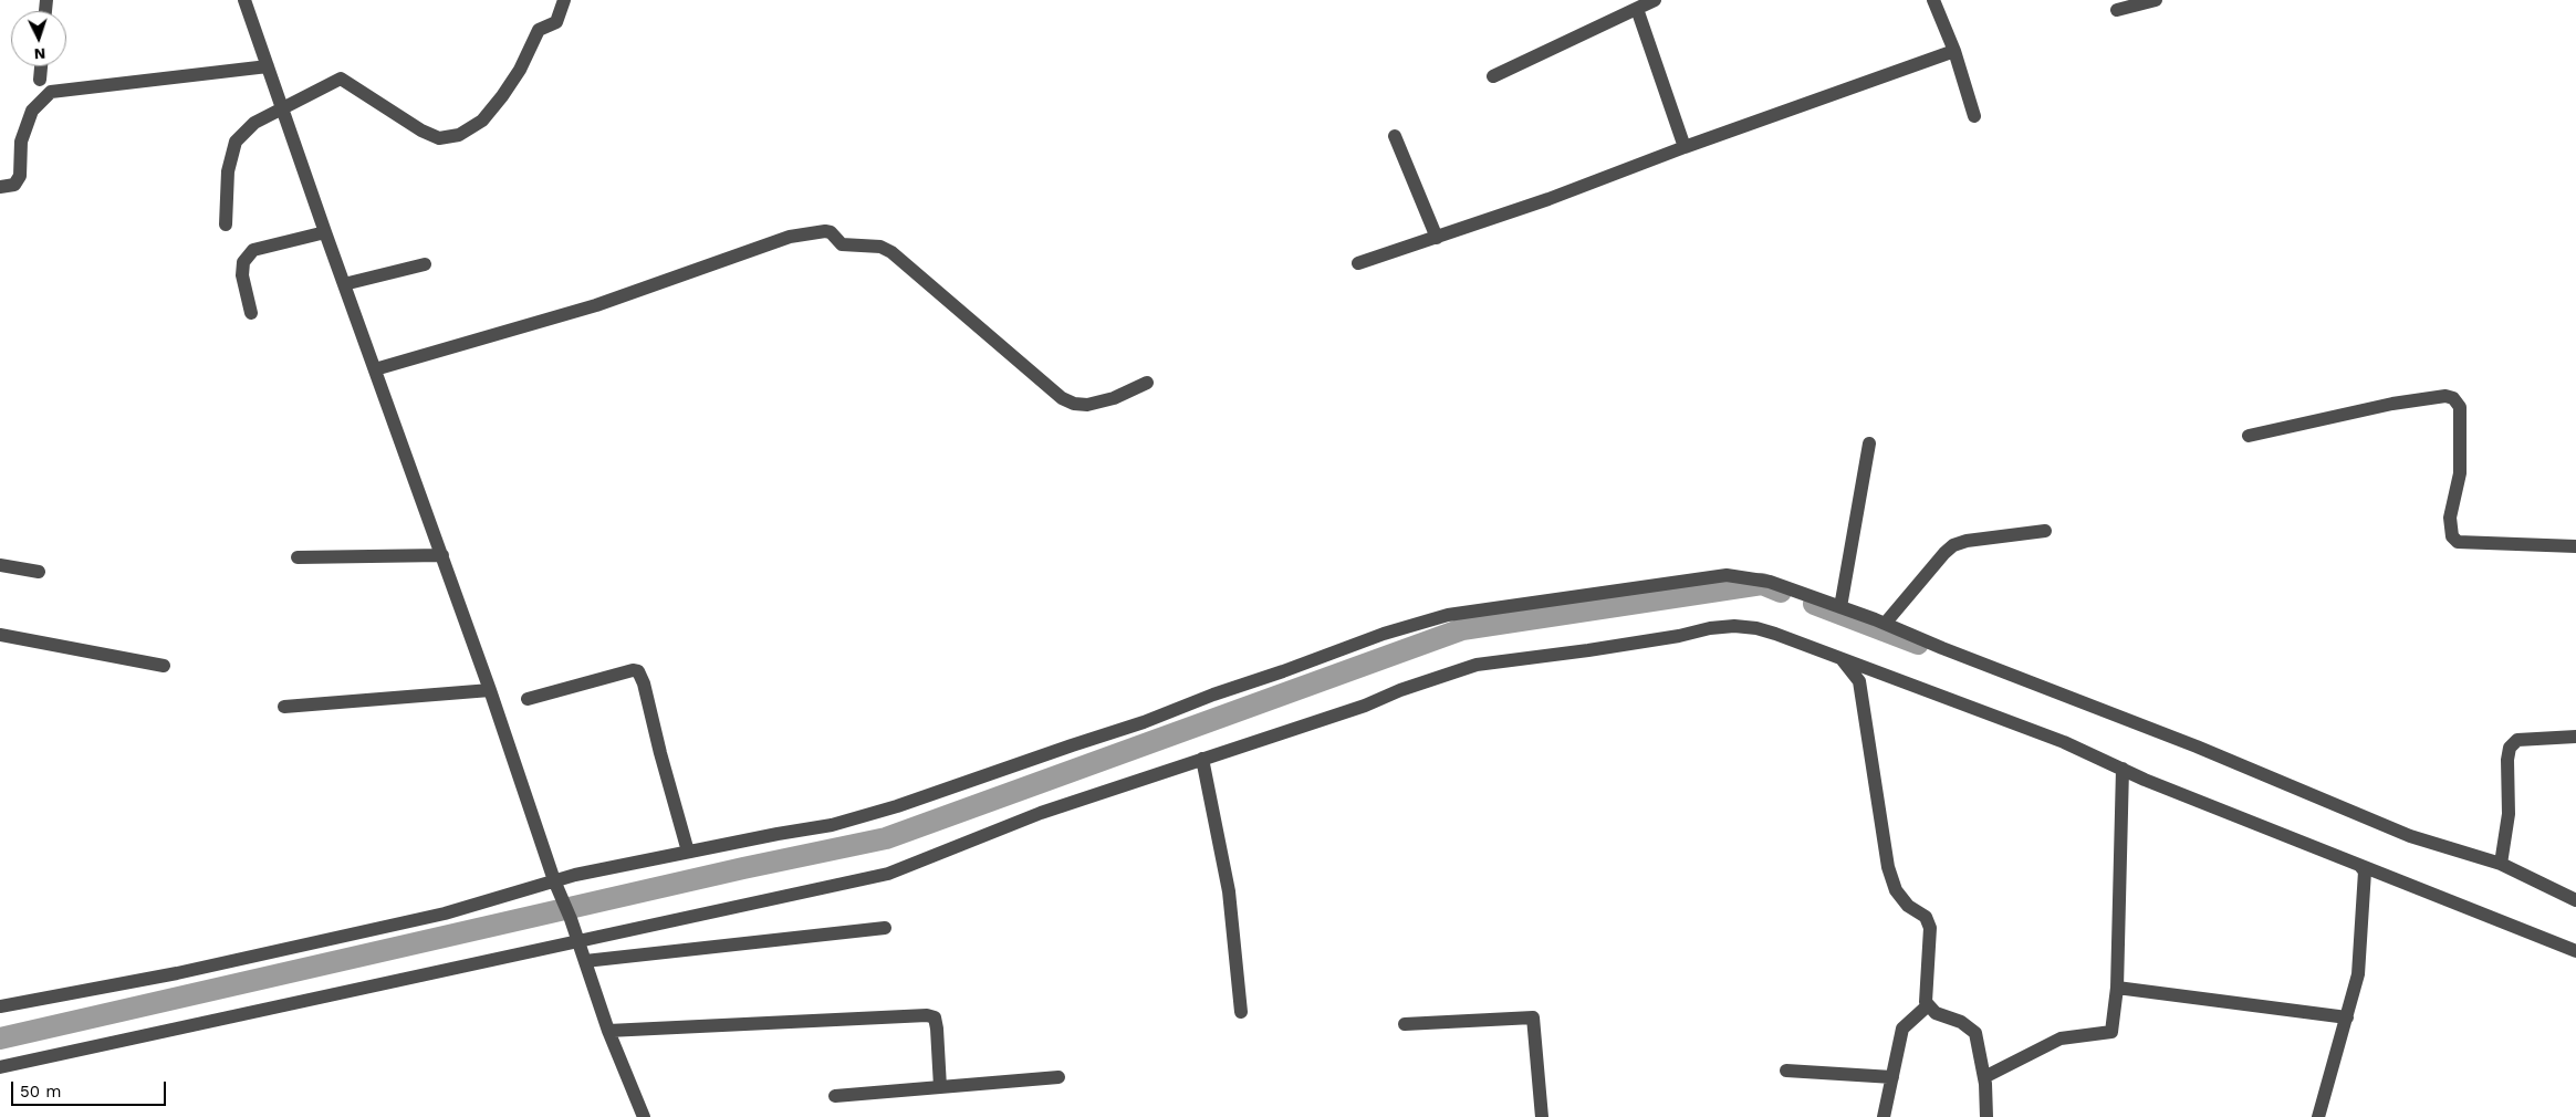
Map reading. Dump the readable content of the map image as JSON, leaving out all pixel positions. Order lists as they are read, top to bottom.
{
  "scale_bar": "50 m",
  "north": "bottom"
}
